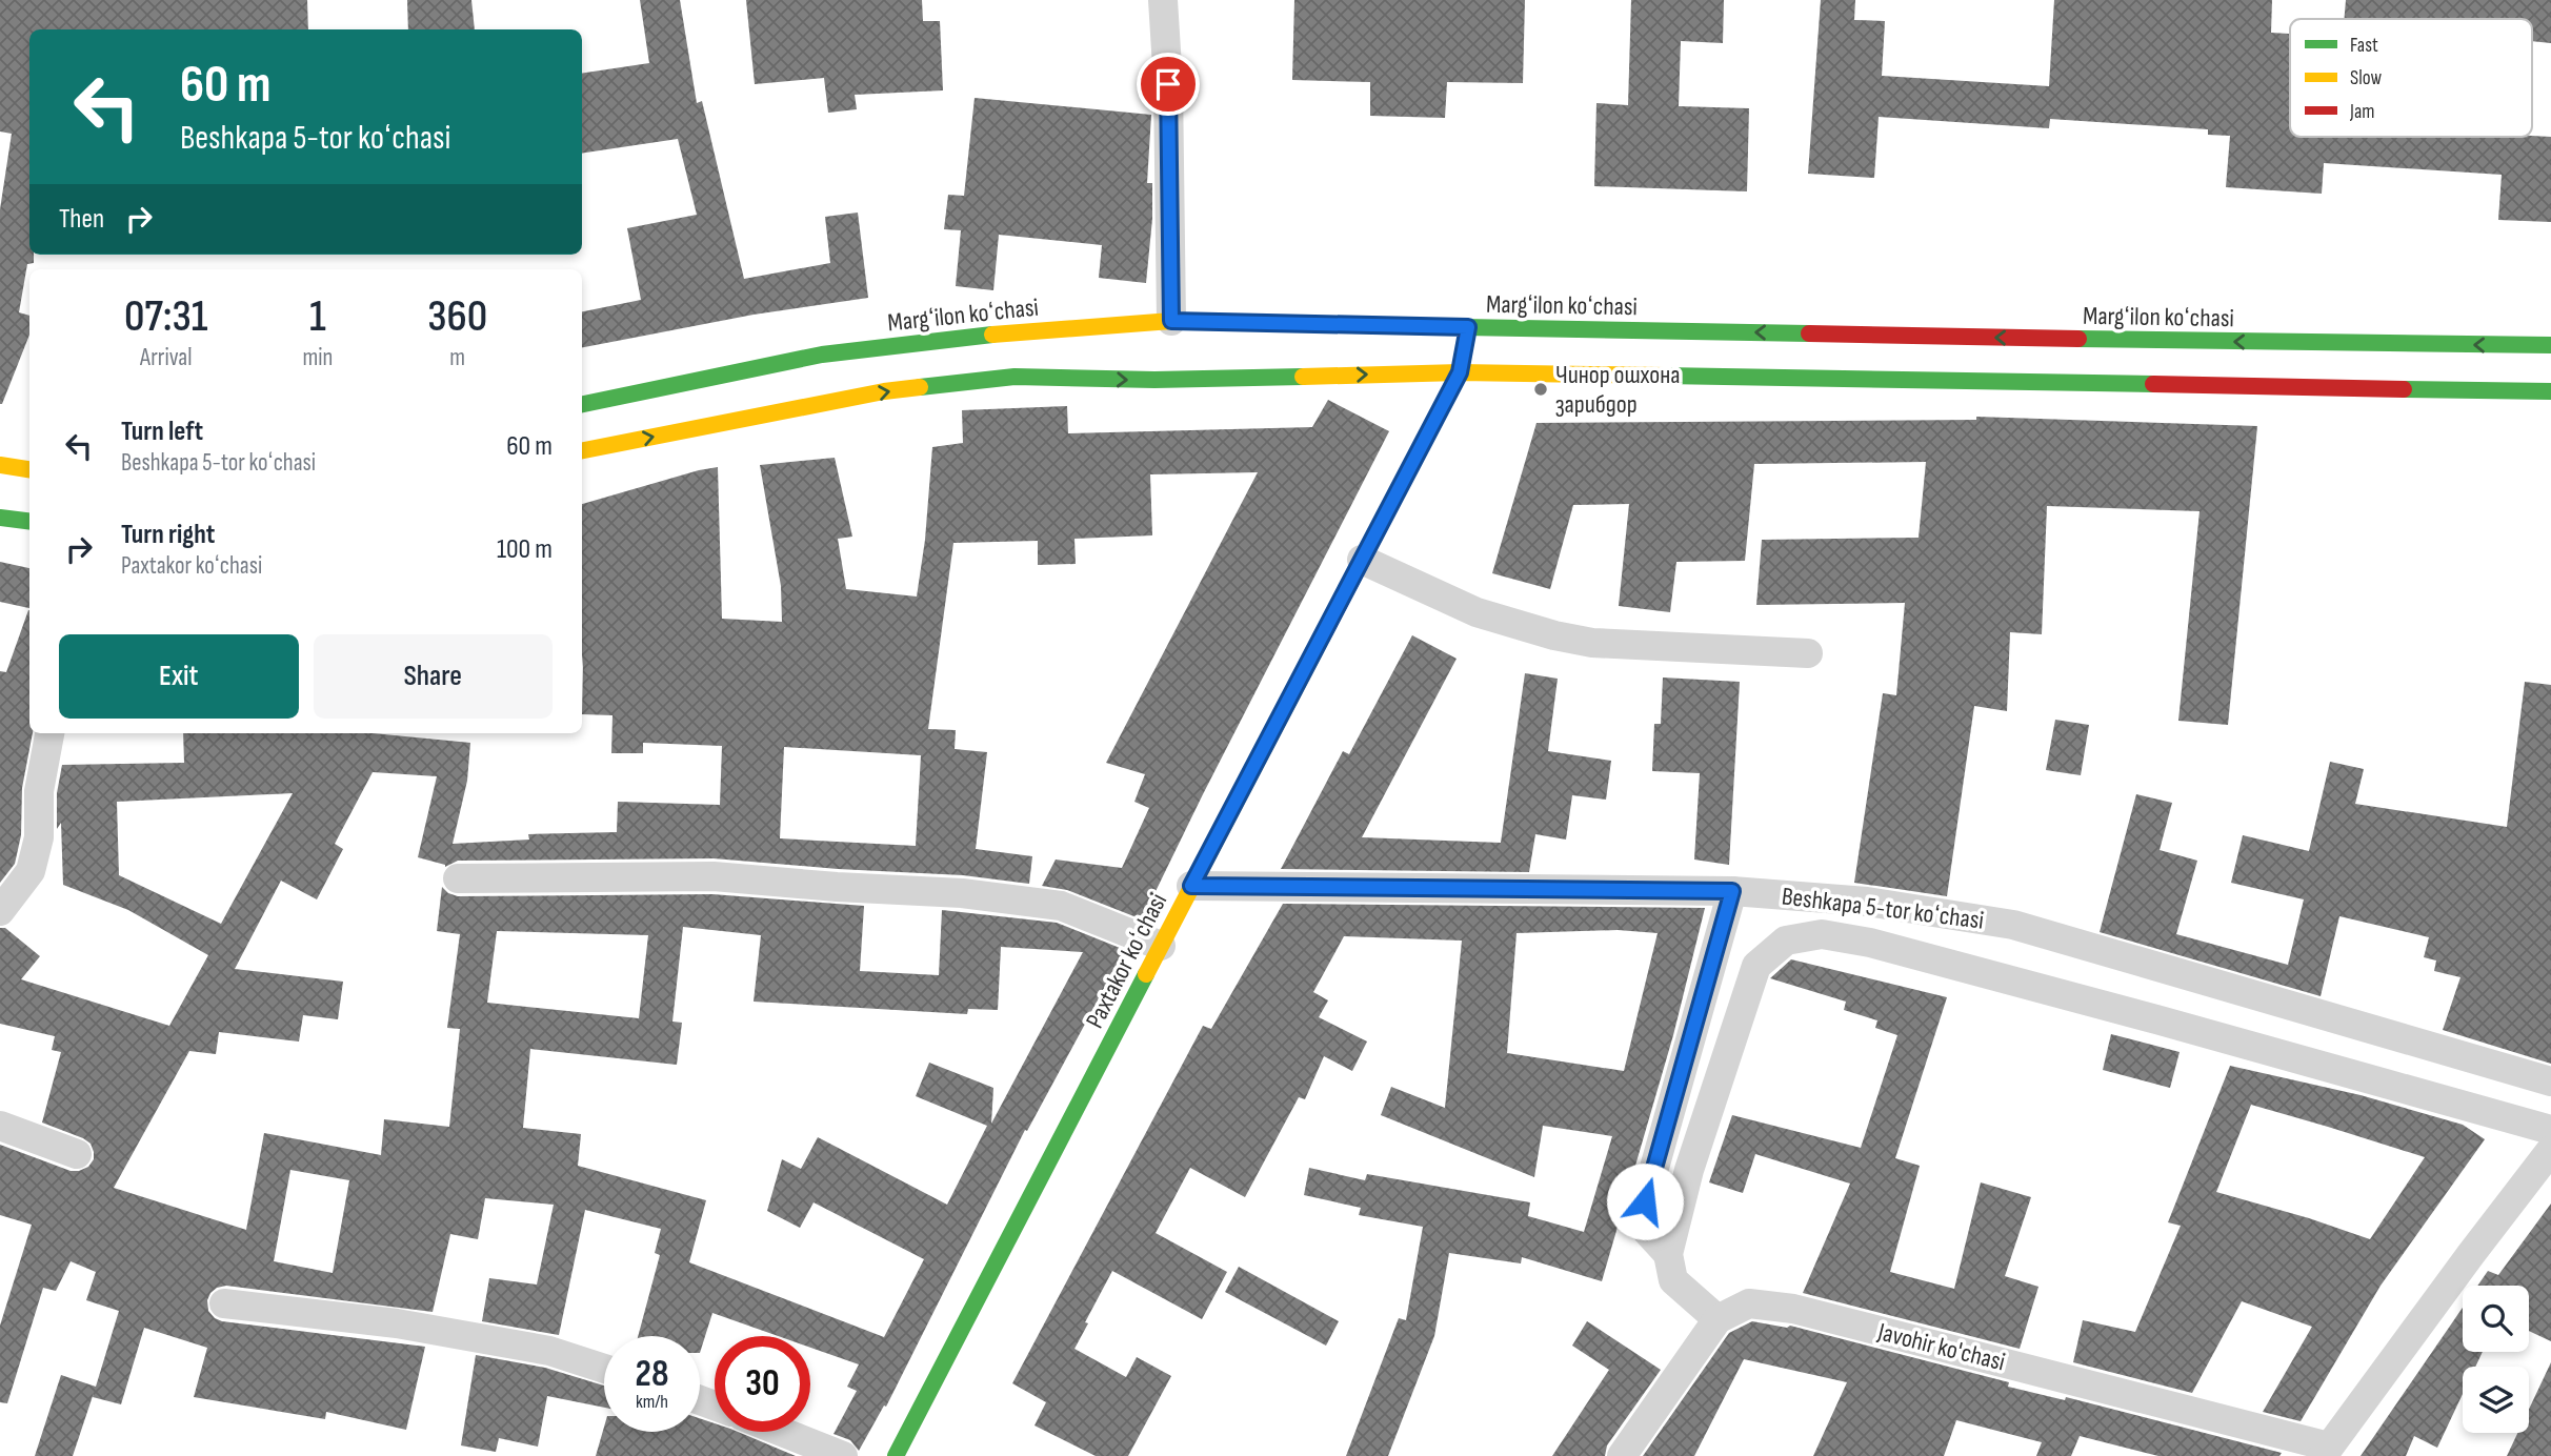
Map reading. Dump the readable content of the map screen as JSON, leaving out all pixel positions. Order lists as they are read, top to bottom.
{
  "streets": {
    "main road": ["Margʻilon koʻchasi", "Paxtakor koʻchasi"],
    "street": ["Beshkapa 5-tor koʻchasi", "Javohir ko'chasi"]
  },
  "crossings": [
    ["Margʻilon koʻchasi", "Paxtakor koʻchasi"],
    ["Beshkapa 5-tor koʻchasi", "Paxtakor koʻchasi"]
  ],
  "places": ["Чинор ошхона зарибдор"],
  "legend": ["Fast", "Slow", "Jam"],
  "page": {
    "turn": ["60 m", "Beshkapa 5-tor koʻchasi"],
    "then": "Then",
    "eta": [
      "07:31",
      "Arrival",
      "1",
      "min",
      "360",
      "m"
    ],
    "list": [
      {
        "name": "Turn left",
        "note": "Beshkapa 5-tor koʻchasi",
        "value": "60 m"
      },
      {
        "name": "Turn right",
        "note": "Paxtakor koʻchasi",
        "value": "100 m"
      }
    ],
    "buttons": ["Exit", "Share"],
    "speed": "28 km/h",
    "limit": "30"
  }
}
